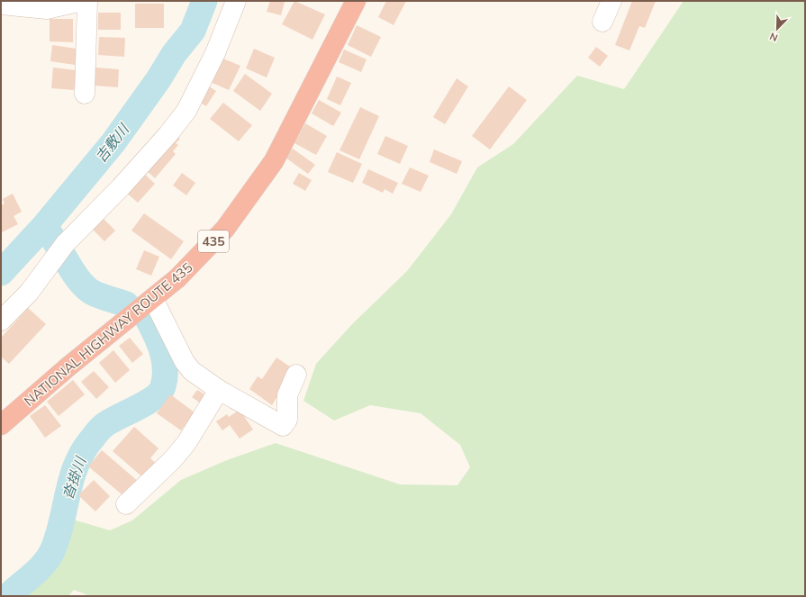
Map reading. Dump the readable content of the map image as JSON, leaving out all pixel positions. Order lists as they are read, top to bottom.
{
  "streets": {
    "highway": ["435", "NATIONAL HIGHWAY ROUTE 435"]
  },
  "water": ["吉敷川", "沓掛川"],
  "north": "bottom left"
}
